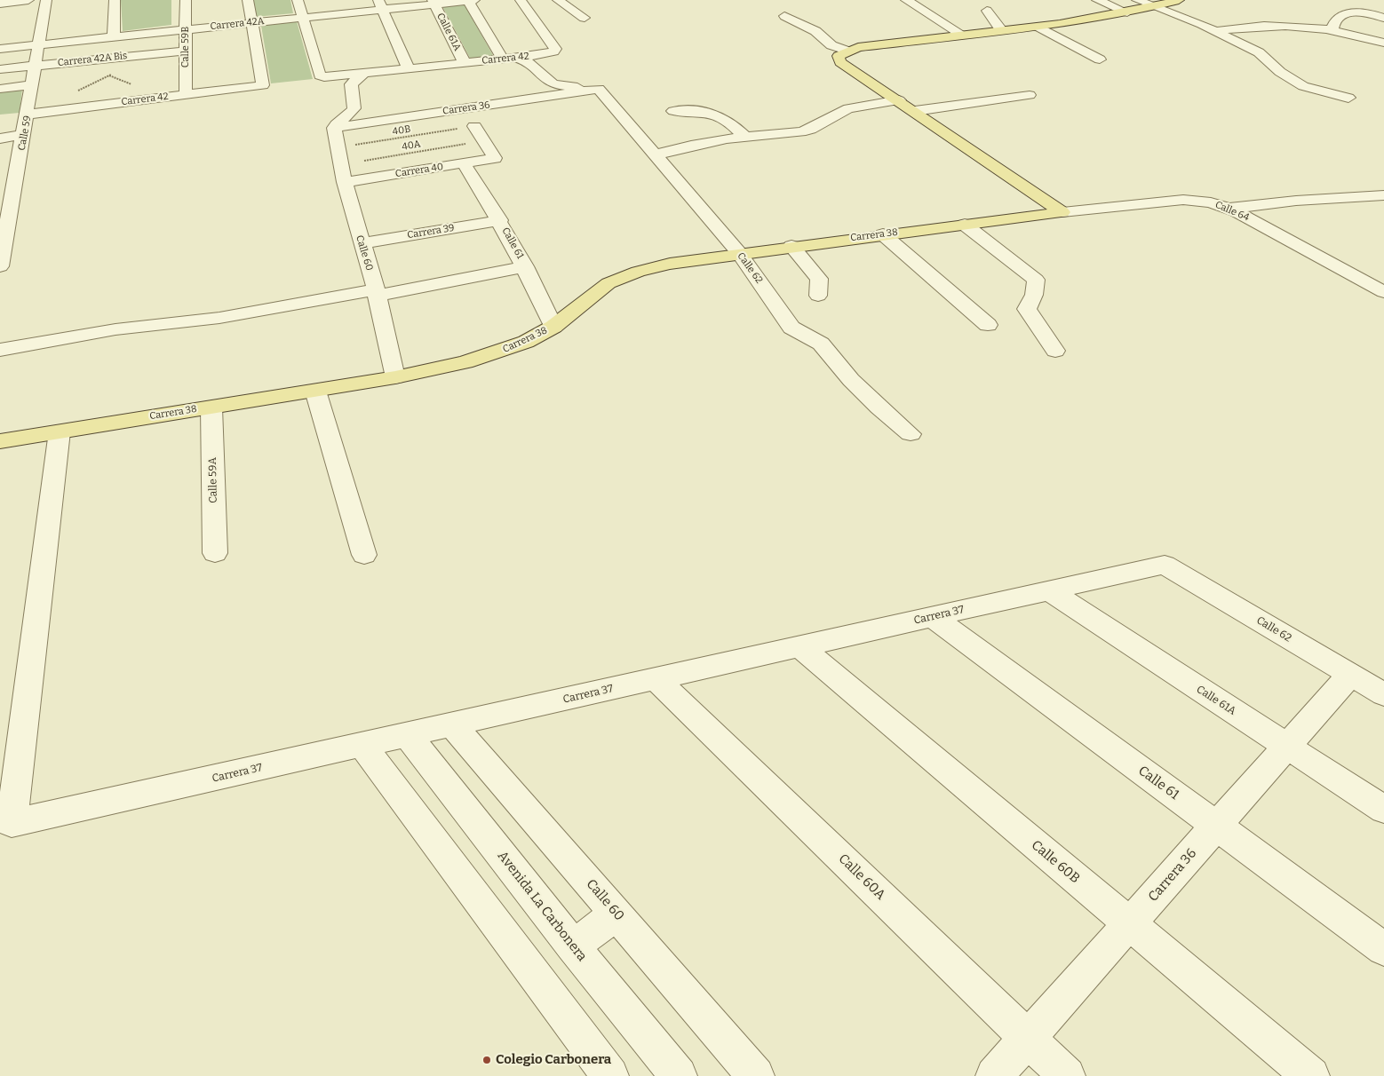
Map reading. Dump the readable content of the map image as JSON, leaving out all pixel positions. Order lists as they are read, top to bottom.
{
  "streets": {
    "main road": ["Carrera 38"],
    "street": [
      "Carrera 42A",
      "Calle 61A",
      "Calle 59B",
      "Carrera 42",
      "Carrera 42A Bis",
      "Carrera 36",
      "Calle 59",
      "Carrera 40",
      "Calle 64",
      "Carrera 39",
      "Calle 61",
      "Calle 60",
      "Calle 62",
      "Calle 59A",
      "Carrera 37",
      "Calle 60B",
      "Calle 60A",
      "Avenida La Carbonera"
    ],
    "path": ["40B", "40A"]
  },
  "crossings": [
    ["Carrera 42A", "Calle 61A"],
    ["Carrera 42A", "Calle 59B"],
    ["Carrera 42A", "Carrera 42"],
    ["Carrera 42A", "Calle 59"],
    ["Calle 61A", "Carrera 42"],
    ["Calle 61A", "Carrera 36"],
    ["Calle 61A", "Carrera 37"],
    ["Calle 59B", "Carrera 42"],
    ["Calle 59B", "Carrera 42A Bis"],
    ["Carrera 42", "Calle 59"],
    ["Carrera 42A Bis", "Calle 59"],
    ["Carrera 36", "Calle 61"],
    ["Carrera 36", "Calle 60"],
    ["Carrera 36", "Calle 62"],
    ["Carrera 36", "Calle 60B"],
    ["Carrera 36", "Calle 60A"],
    ["40B", "Calle 60"],
    ["40A", "Carrera 40"],
    ["40A", "Calle 60"],
    ["Carrera 40", "Calle 61"],
    ["Carrera 40", "Calle 60"],
    ["Calle 64", "Carrera 38"],
    ["Carrera 39", "Calle 61"],
    ["Carrera 39", "Calle 60"],
    ["Carrera 38", "Calle 61"],
    ["Carrera 38", "Calle 60"],
    ["Carrera 38", "Calle 62"],
    ["Carrera 38", "Calle 59A"],
    ["Carrera 38", "Carrera 37"],
    ["Calle 61", "Carrera 37"],
    ["Calle 60", "Carrera 37"],
    ["Calle 62", "Carrera 37"],
    ["Carrera 37", "Calle 60B"],
    ["Carrera 37", "Calle 60A"],
    ["Carrera 37", "Avenida La Carbonera"]
  ],
  "places": ["Colegio Carbonera"]
}
